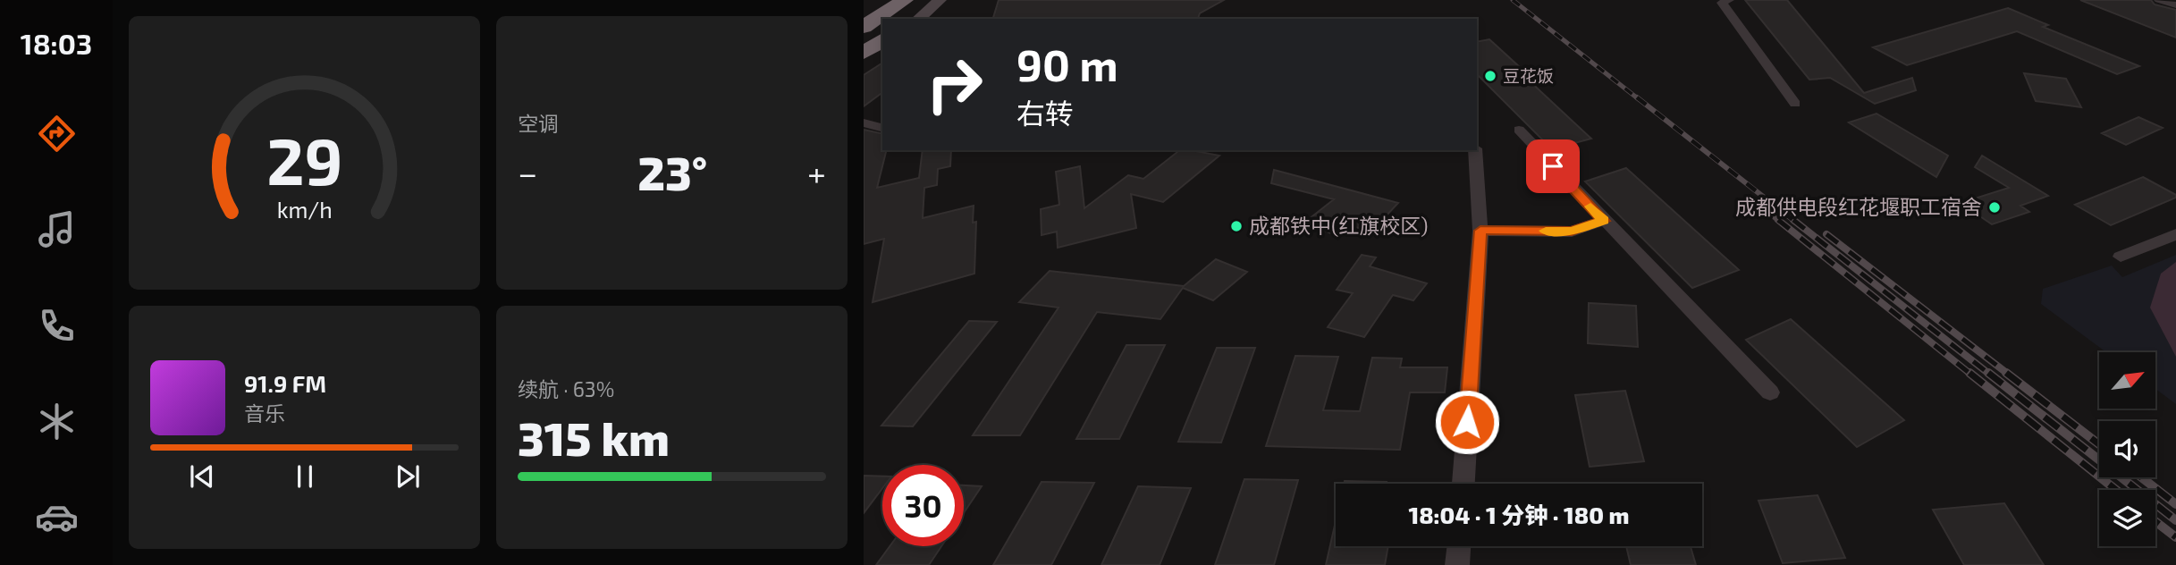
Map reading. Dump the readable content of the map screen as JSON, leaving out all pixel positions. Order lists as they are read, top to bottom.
{
  "places": ["豆花饭", "成都供电段红花堰职工宿舍", "成都铁中(红旗校区)"],
  "north": "top right",
  "page": {
    "tabs": "18:03",
    "tile": [
      "空调",
      ["续航 · 63%", "315 km"]
    ],
    "turn": ["90 m", "右转"],
    "heat": ["−", "23°", "+"],
    "song": ["91.9 FM", "音乐"],
    "limit": "30",
    "trip": "18:04 · 1 分钟 · 180 m",
    "gauge": ["29", "km/h"]
  }
}
